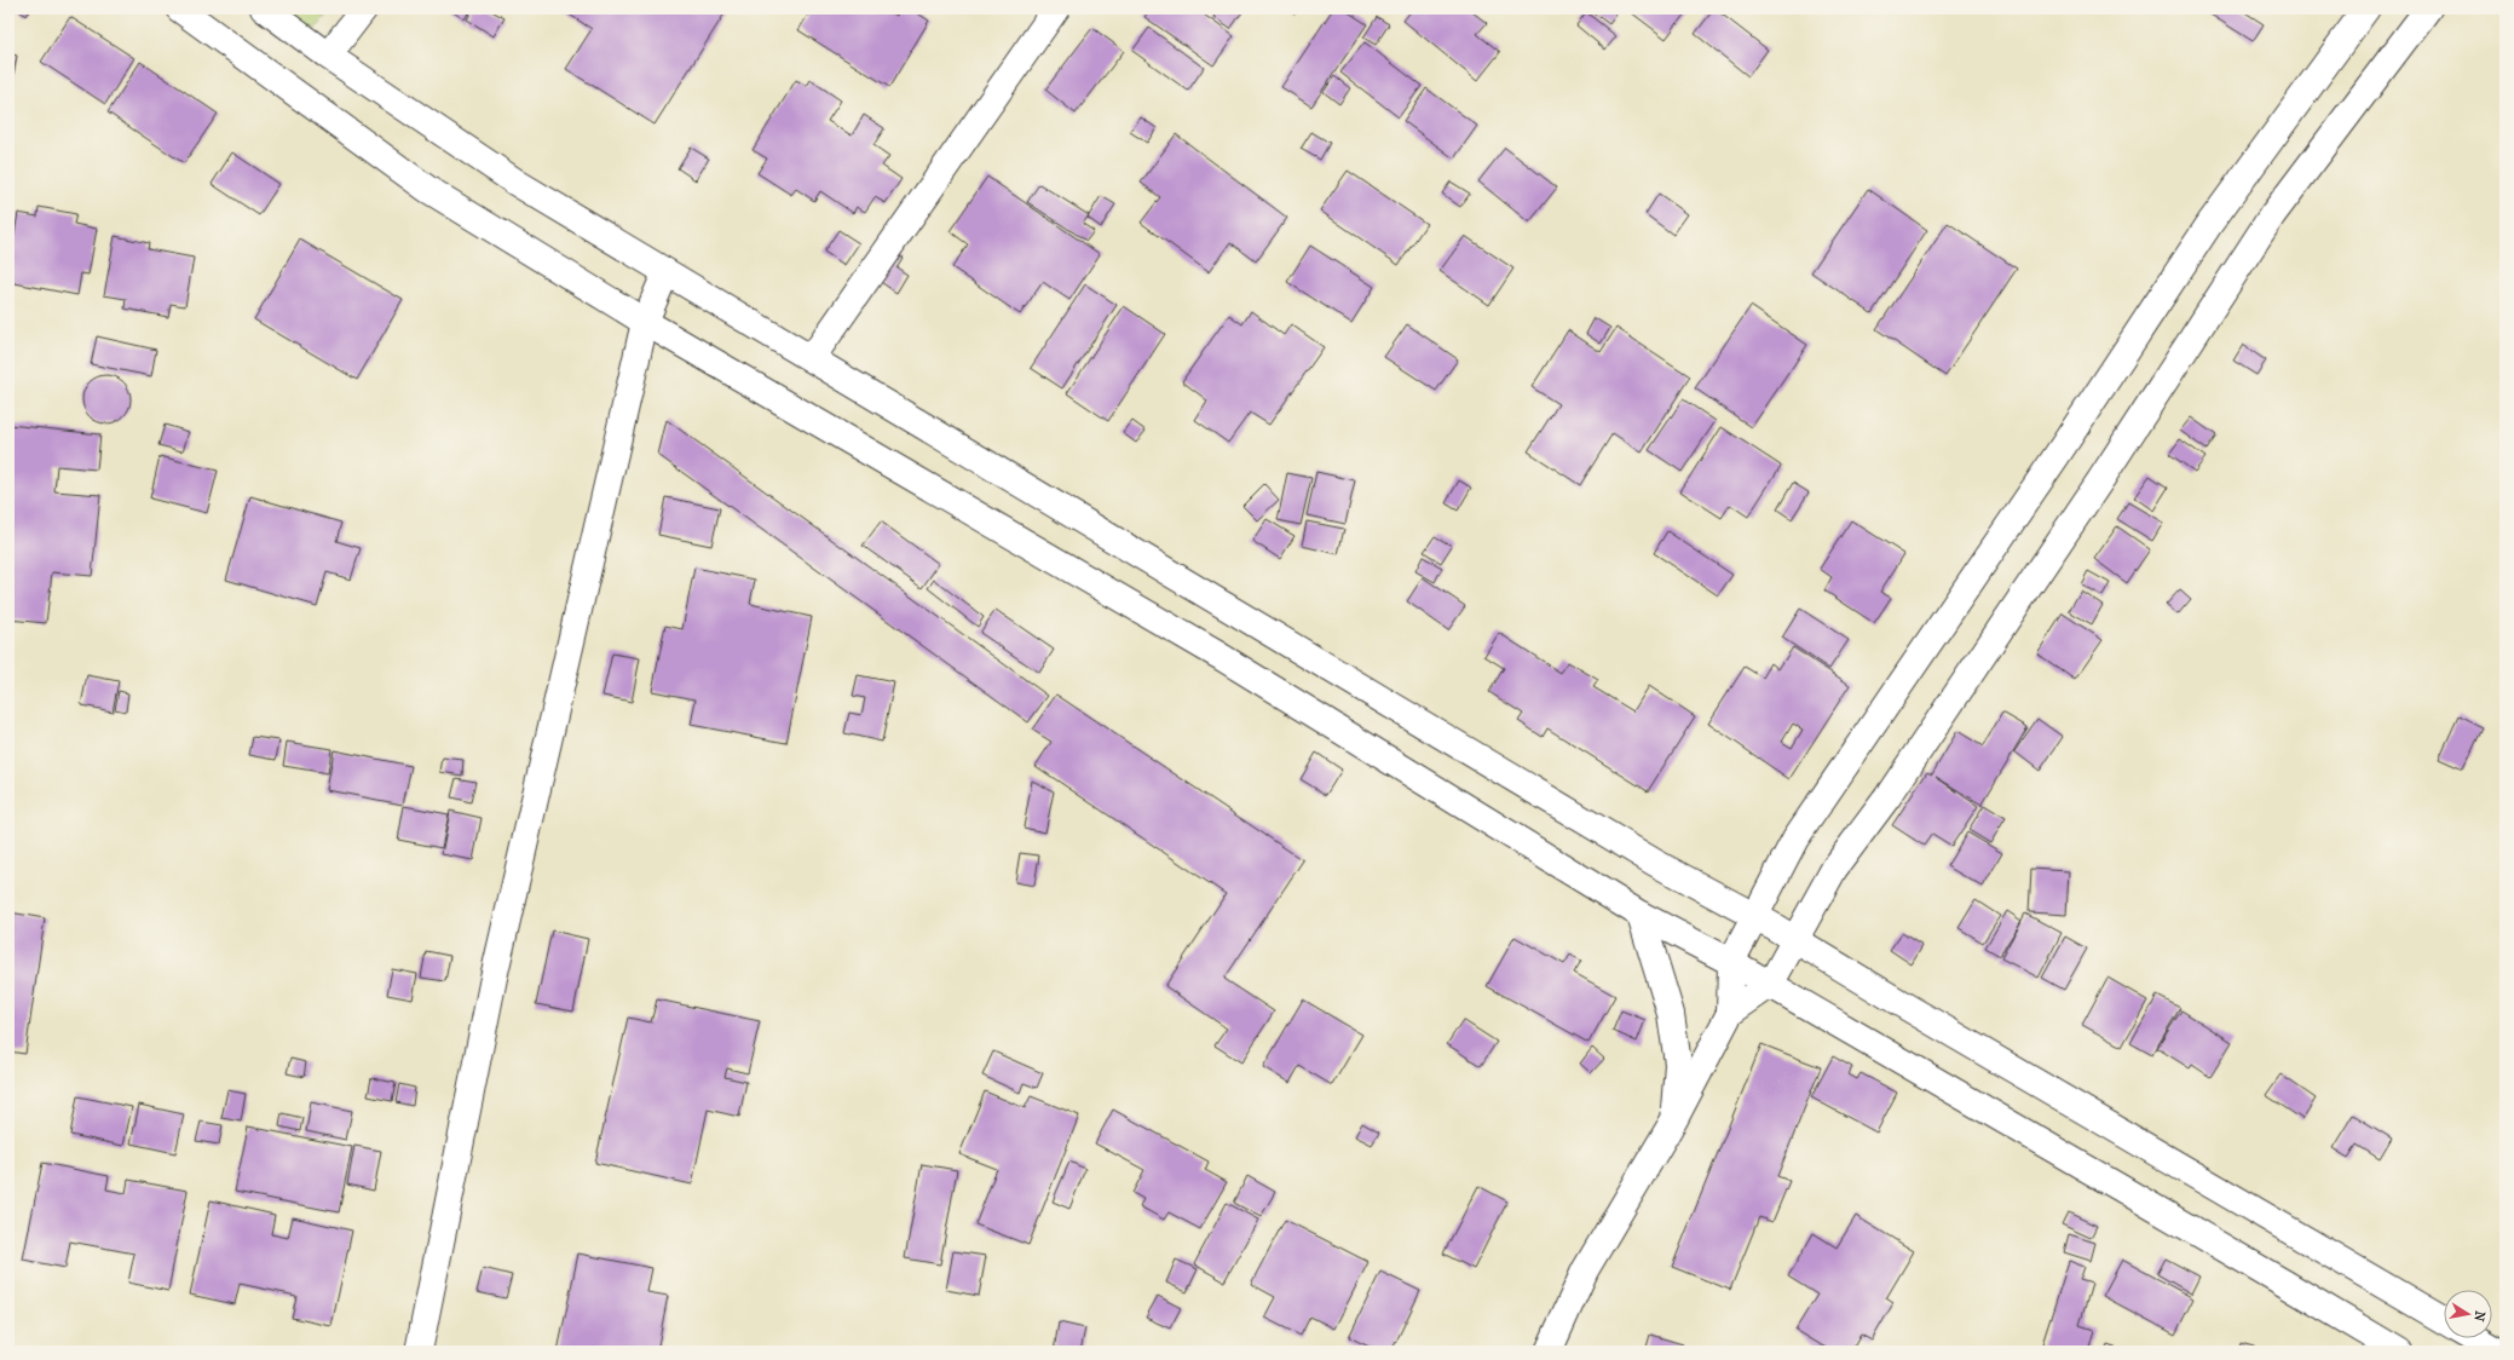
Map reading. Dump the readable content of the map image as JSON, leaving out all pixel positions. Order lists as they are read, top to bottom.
{
  "north": "right"
}
